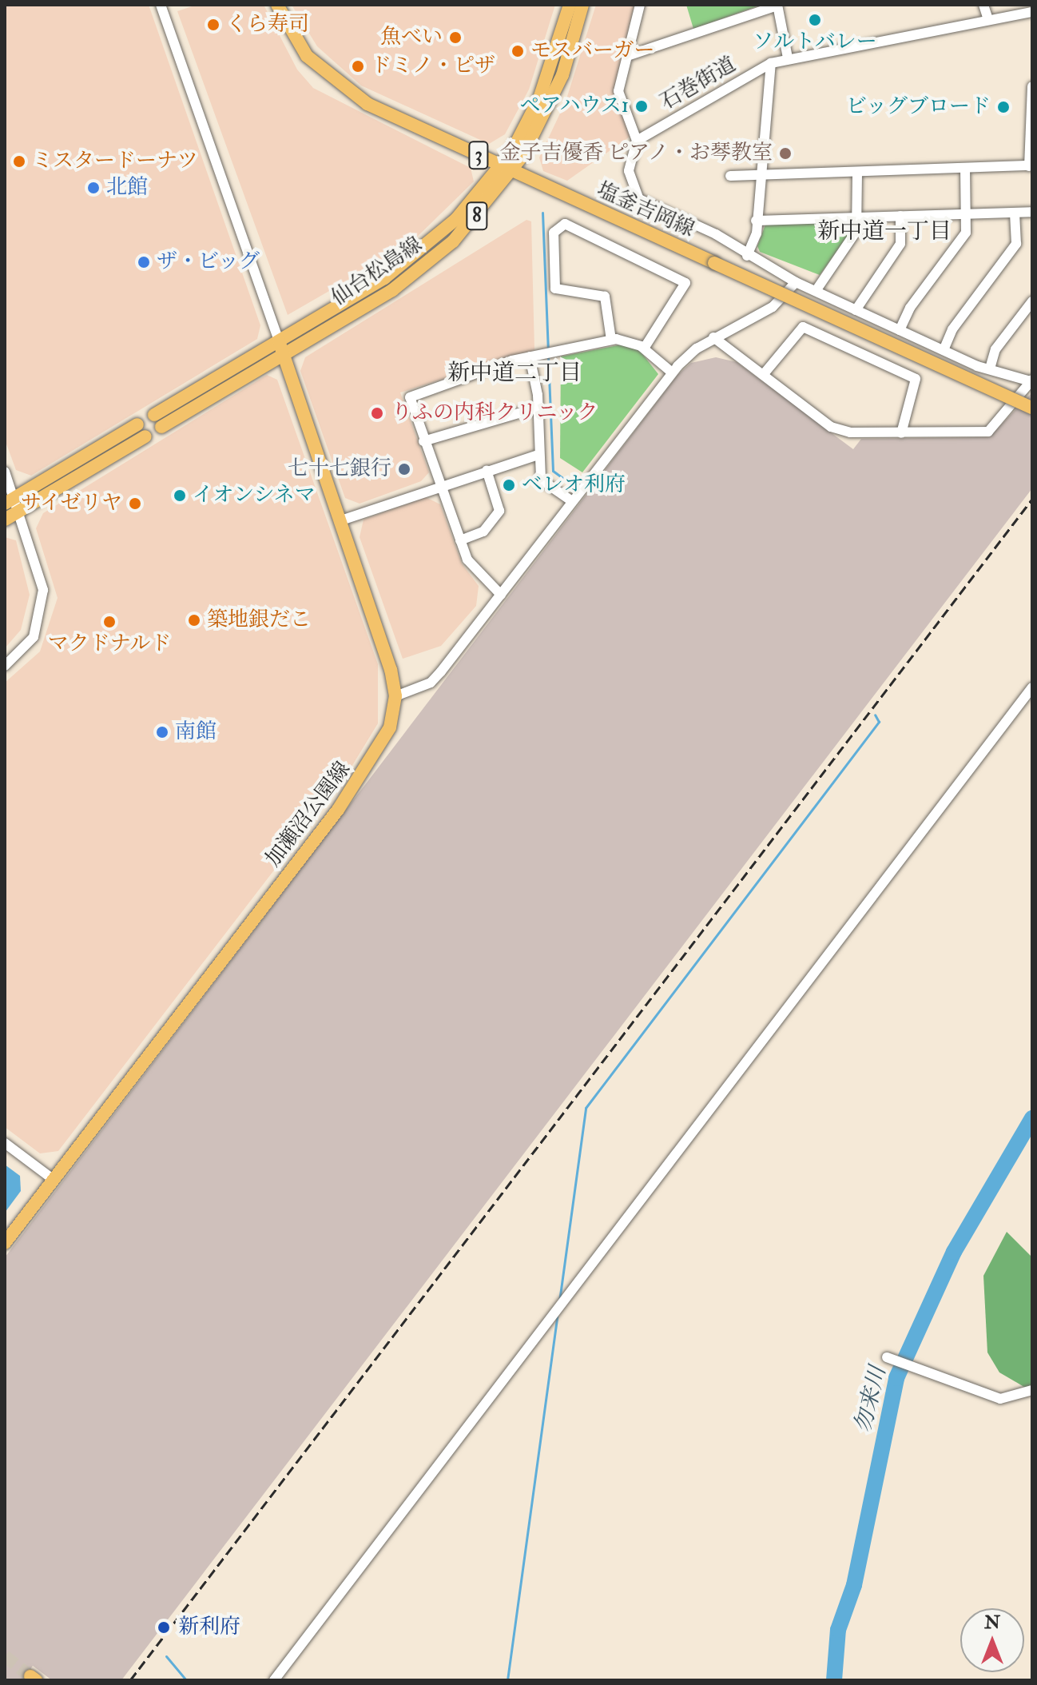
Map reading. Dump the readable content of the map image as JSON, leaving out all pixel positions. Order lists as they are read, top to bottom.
{
  "streets": {
    "main road": [
      "3",
      "塩釜吉岡線",
      "8",
      "仙台松島線",
      "加瀬沼公園線"
    ],
    "street": ["石巻街道"]
  },
  "crossings": [
    ["塩釜吉岡線", "仙台松島線"],
    ["8", "仙台松島線"],
    ["8", "加瀬沼公園線"],
    ["仙台松島線", "加瀬沼公園線"]
  ],
  "districts": ["新中道一丁目", "新中道二丁目"],
  "water": ["勿来川"],
  "places": [
    "ソルトバレー",
    "くら寿司",
    "魚べい",
    "モスバーガー",
    "ドミノ・ピザ",
    "ペアハウス1",
    "ビッグブロード",
    "金子吉優香 ピアノ・お琴教室",
    "ミスタードーナツ",
    "北館",
    "ザ・ビッグ",
    "りふの内科クリニック",
    "七十七銀行",
    "ベレオ利府",
    "イオンシネマ",
    "サイゼリヤ",
    "築地銀だこ",
    "マクドナルド",
    "南館",
    "新利府"
  ],
  "north": "top"
}
